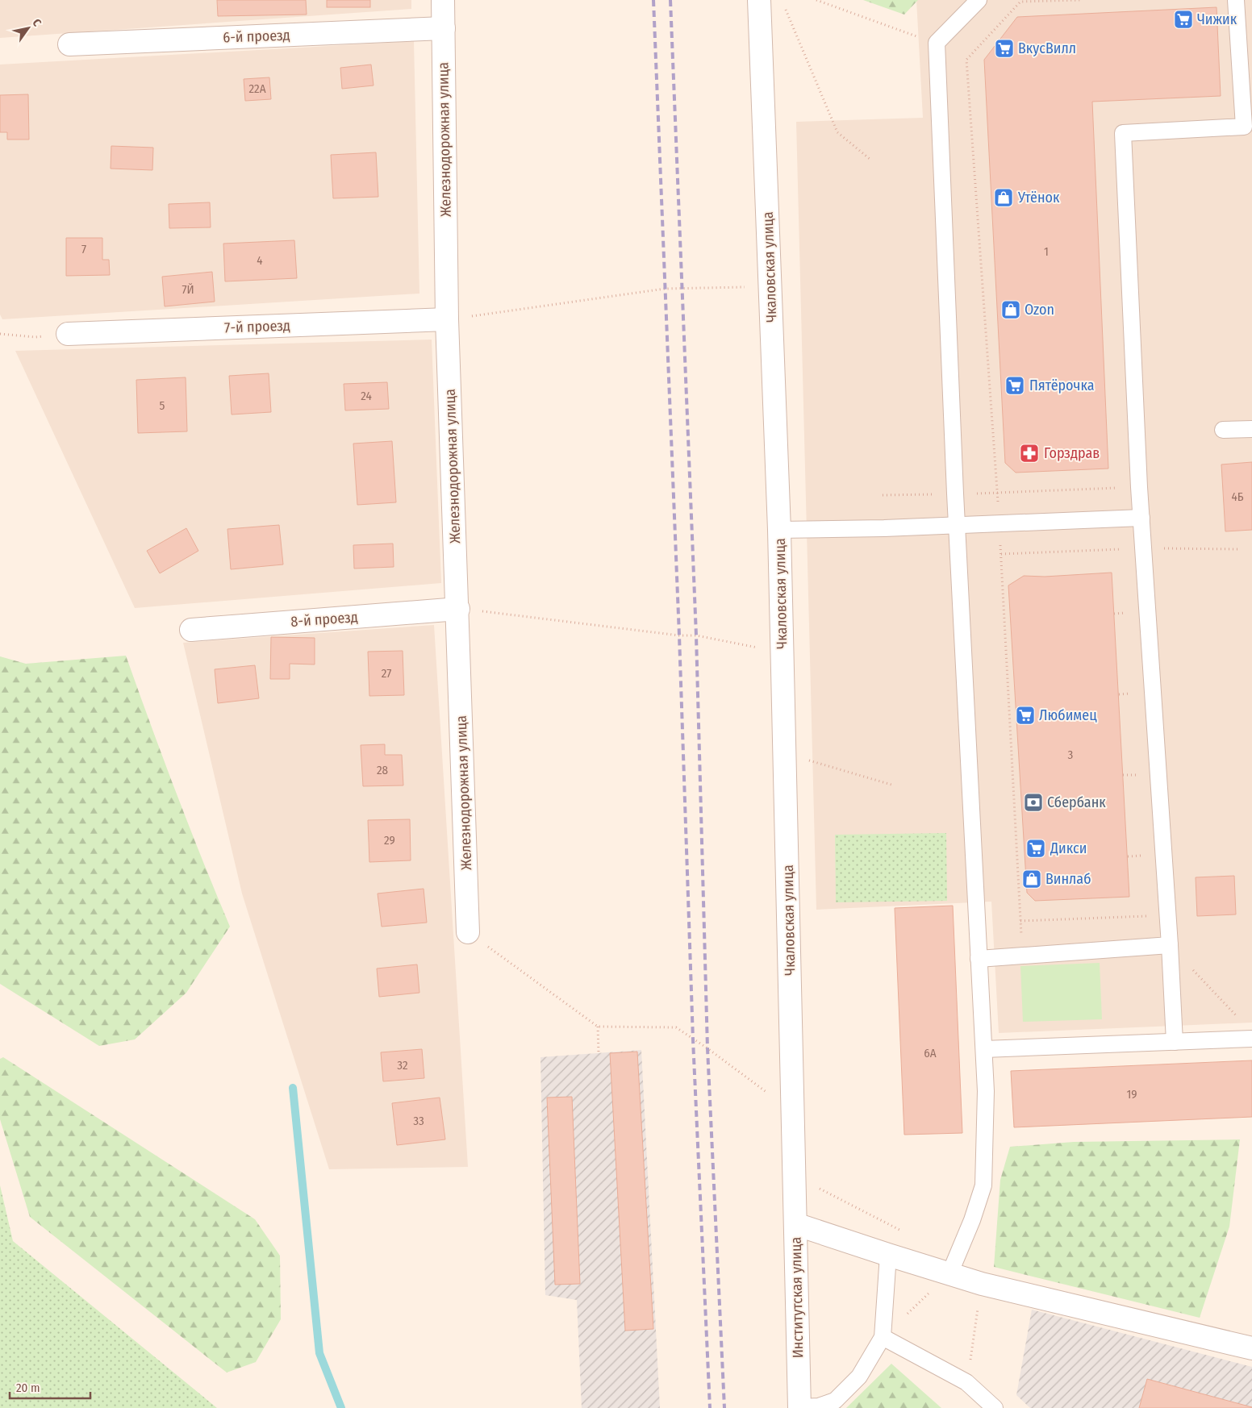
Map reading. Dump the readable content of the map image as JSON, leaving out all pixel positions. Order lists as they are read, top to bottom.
{
  "streets": {
    "street": [
      "6-й проезд",
      "Железнодорожная улица",
      "Чкаловская улица",
      "7-й проезд",
      "8-й проезд",
      "Институтская улица"
    ]
  },
  "crossings": [
    ["6-й проезд", "Железнодорожная улица"],
    ["Железнодорожная улица", "7-й проезд"],
    ["Железнодорожная улица", "8-й проезд"],
    ["Чкаловская улица", "Институтская улица"]
  ],
  "places": {
    "supermarket": [
      "Чижик",
      "ВкусВилл",
      "Пятёрочка",
      "Любимец",
      "Дикси"
    ],
    "shop": ["Утёнок", "Ozon", "Винлаб"],
    "pharmacy": ["Горздрав"],
    "bank": ["Сбербанк"]
  },
  "house_numbers": [
    "22А",
    "7",
    "1",
    "4",
    "7Й",
    "24",
    "5",
    "4Б",
    "27",
    "3",
    "28",
    "29",
    "6А",
    "32",
    "19",
    "33"
  ],
  "scale_bar": "20 m",
  "north": "top right"
}
